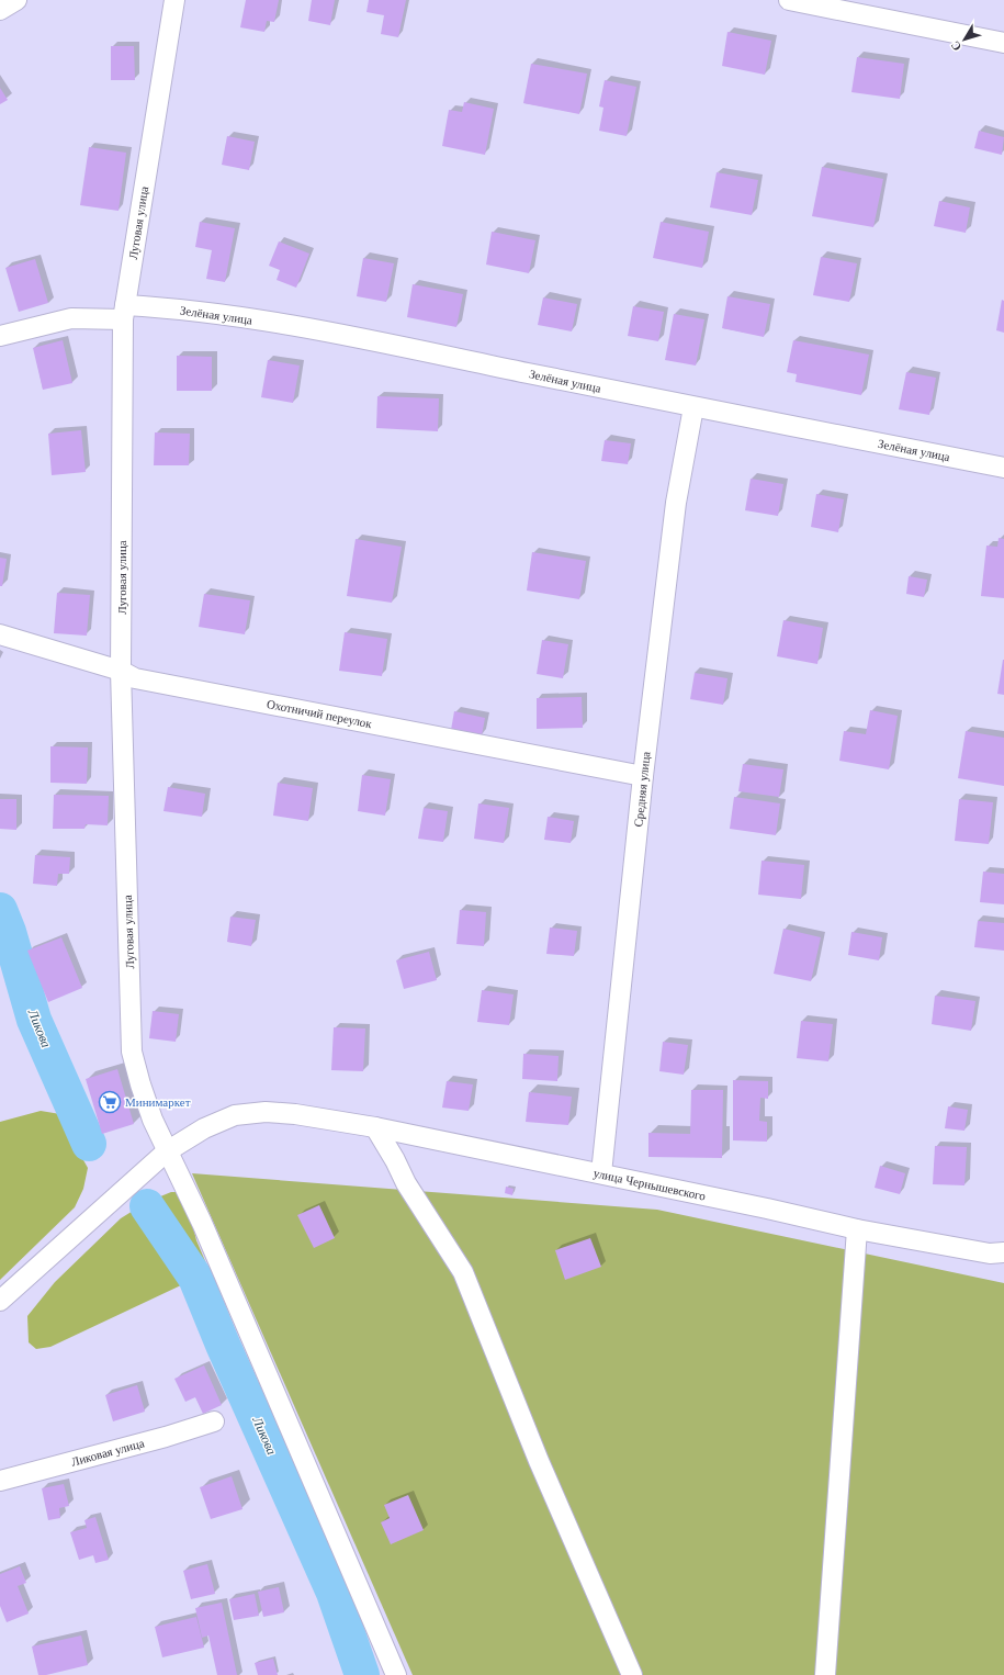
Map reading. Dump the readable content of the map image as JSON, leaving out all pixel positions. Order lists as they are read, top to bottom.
{
  "streets": {
    "street": [
      "Луговая улица",
      "Зелёная улица",
      "Охотничий переулок",
      "Средняя улица",
      "улица Чернышевского",
      "Ликовая улица"
    ]
  },
  "crossings": [
    ["Луговая улица", "Зелёная улица"],
    ["Луговая улица", "Охотничий переулок"],
    ["Луговая улица", "улица Чернышевского"],
    ["Зелёная улица", "Средняя улица"],
    ["Охотничий переулок", "Средняя улица"],
    ["Средняя улица", "улица Чернышевского"]
  ],
  "water": ["Ликова"],
  "places": {
    "supermarket": ["Минимаркет"]
  },
  "north": "bottom left"
}
